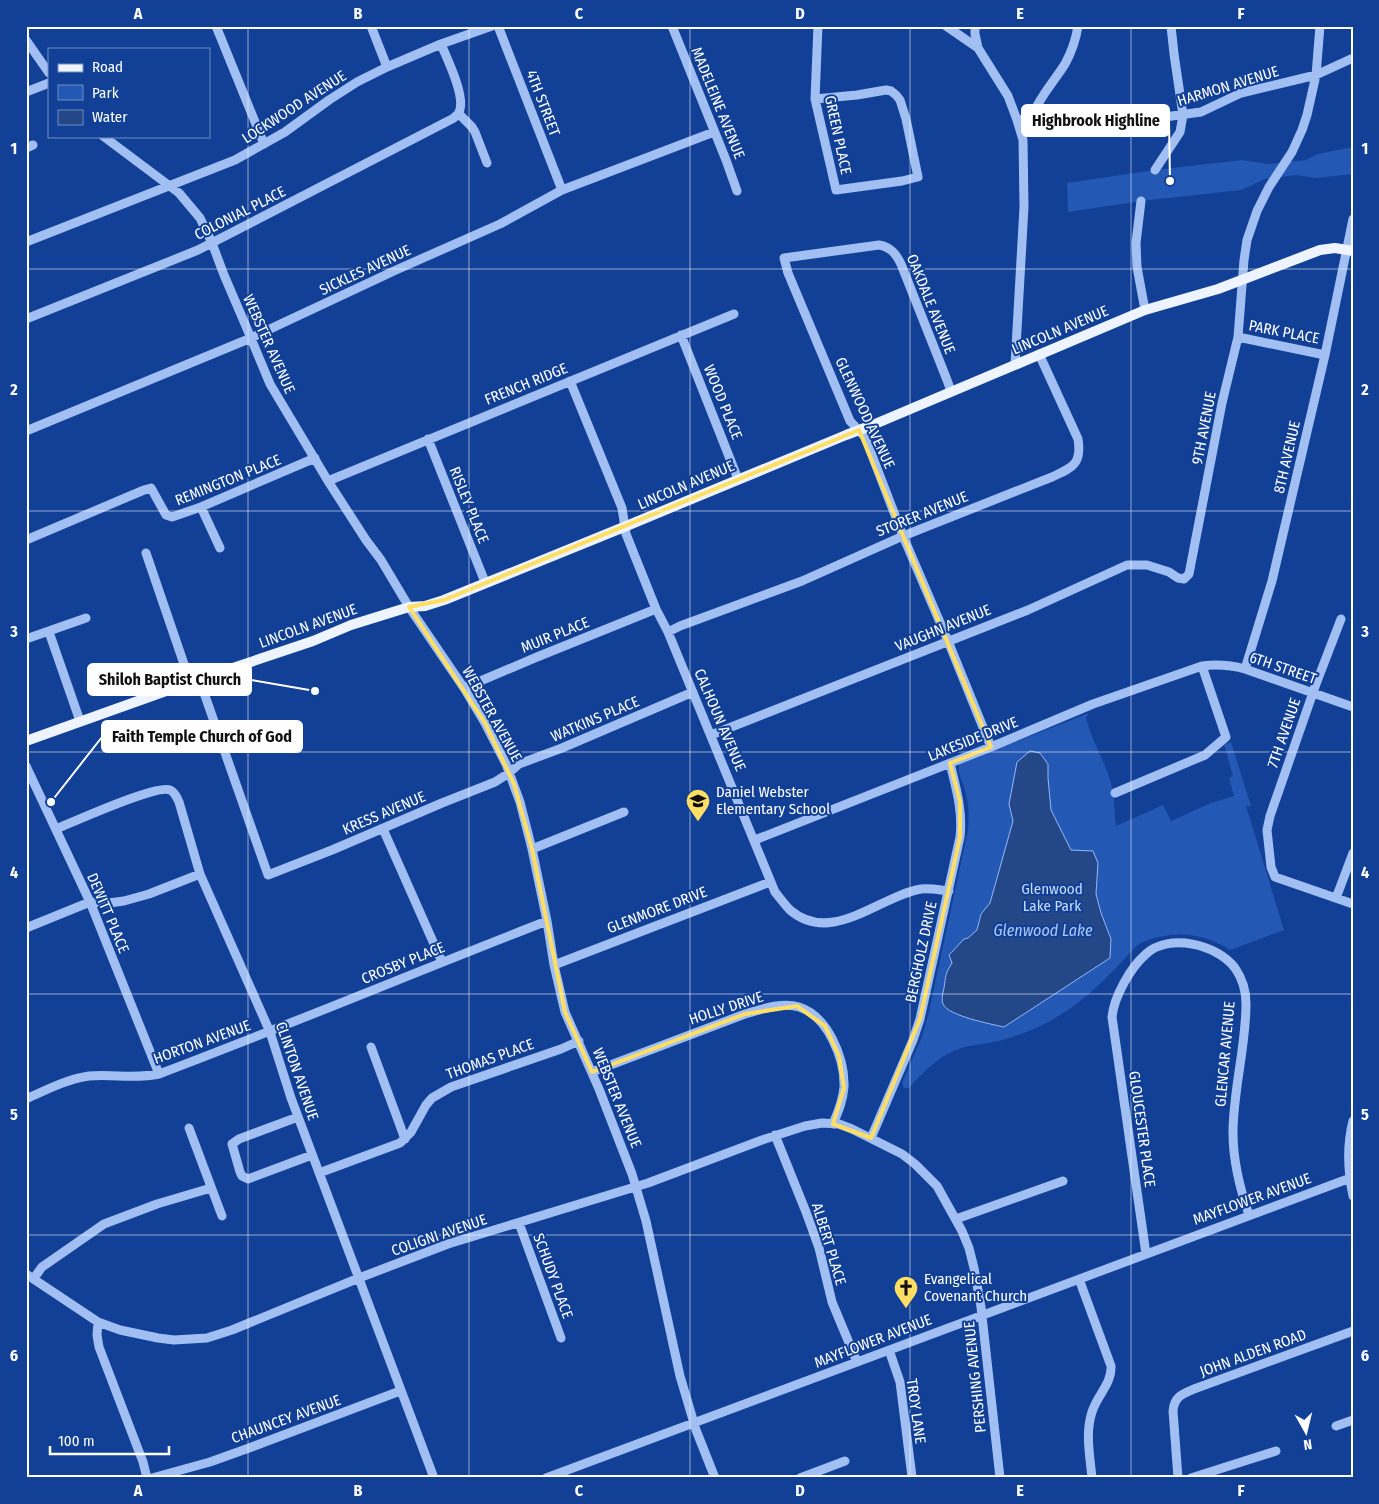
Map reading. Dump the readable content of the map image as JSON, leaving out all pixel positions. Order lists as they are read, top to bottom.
{
  "streets": {
    "main road": ["LINCOLN AVENUE"],
    "street": [
      "HARMON AVENUE",
      "4TH STREET",
      "MADELEINE AVENUE",
      "LOCKWOOD AVENUE",
      "GREEN PLACE",
      "COLONIAL PLACE",
      "SICKLES AVENUE",
      "OAKDALE AVENUE",
      "PARK PLACE",
      "WEBSTER AVENUE",
      "FRENCH RIDGE",
      "WOOD PLACE",
      "GLENWOOD AVENUE",
      "9TH AVENUE",
      "8TH AVENUE",
      "REMINGTON PLACE",
      "RISLEY PLACE",
      "STORER AVENUE",
      "VAUGHN AVENUE",
      "MUIR PLACE",
      "6TH STREET",
      "WATKINS PLACE",
      "CALHOUN AVENUE",
      "7TH AVENUE",
      "LAKESIDE DRIVE",
      "KRESS AVENUE",
      "GLENMORE DRIVE",
      "DEWITT PLACE",
      "BERGHOLZ DRIVE",
      "CROSBY PLACE",
      "HOLLY DRIVE",
      "HORTON AVENUE",
      "GLENCAR AVENUE",
      "THOMAS PLACE",
      "CLINTON AVENUE",
      "GLOUCESTER PLACE",
      "MAYFLOWER AVENUE",
      "COLIGNI AVENUE",
      "ALBERT PLACE",
      "SCHUDY PLACE",
      "JOHN ALDEN ROAD",
      "PERSHING AVENUE",
      "TROY LANE",
      "CHAUNCEY AVENUE"
    ]
  },
  "crossings": [
    ["HARMON AVENUE", "9TH AVENUE"],
    ["4TH STREET", "SICKLES AVENUE"],
    ["MADELEINE AVENUE", "SICKLES AVENUE"],
    ["LOCKWOOD AVENUE", "WEBSTER AVENUE"],
    ["COLONIAL PLACE", "WEBSTER AVENUE"],
    ["SICKLES AVENUE", "WEBSTER AVENUE"],
    ["OAKDALE AVENUE", "LINCOLN AVENUE"],
    ["OAKDALE AVENUE", "GLENWOOD AVENUE"],
    ["LINCOLN AVENUE", "WEBSTER AVENUE"],
    ["LINCOLN AVENUE", "WOOD PLACE"],
    ["LINCOLN AVENUE", "GLENWOOD AVENUE"],
    ["LINCOLN AVENUE", "9TH AVENUE"],
    ["LINCOLN AVENUE", "8TH AVENUE"],
    ["LINCOLN AVENUE", "RISLEY PLACE"],
    ["LINCOLN AVENUE", "STORER AVENUE"],
    ["LINCOLN AVENUE", "CALHOUN AVENUE"],
    ["LINCOLN AVENUE", "KRESS AVENUE"],
    ["PARK PLACE", "9TH AVENUE"],
    ["PARK PLACE", "8TH AVENUE"],
    ["WEBSTER AVENUE", "FRENCH RIDGE"],
    ["WEBSTER AVENUE", "REMINGTON PLACE"],
    ["WEBSTER AVENUE", "MUIR PLACE"],
    ["WEBSTER AVENUE", "WATKINS PLACE"],
    ["WEBSTER AVENUE", "KRESS AVENUE"],
    ["WEBSTER AVENUE", "GLENMORE DRIVE"],
    ["WEBSTER AVENUE", "CROSBY PLACE"],
    ["WEBSTER AVENUE", "HOLLY DRIVE"],
    ["WEBSTER AVENUE", "THOMAS PLACE"],
    ["WEBSTER AVENUE", "MAYFLOWER AVENUE"],
    ["WEBSTER AVENUE", "COLIGNI AVENUE"],
    ["FRENCH RIDGE", "WOOD PLACE"],
    ["FRENCH RIDGE", "RISLEY PLACE"],
    ["FRENCH RIDGE", "CALHOUN AVENUE"],
    ["GLENWOOD AVENUE", "STORER AVENUE"],
    ["GLENWOOD AVENUE", "VAUGHN AVENUE"],
    ["GLENWOOD AVENUE", "LAKESIDE DRIVE"],
    ["9TH AVENUE", "VAUGHN AVENUE"],
    ["8TH AVENUE", "6TH STREET"],
    ["STORER AVENUE", "CALHOUN AVENUE"],
    ["VAUGHN AVENUE", "CALHOUN AVENUE"],
    ["MUIR PLACE", "CALHOUN AVENUE"],
    ["6TH STREET", "7TH AVENUE"],
    ["6TH STREET", "LAKESIDE DRIVE"],
    ["WATKINS PLACE", "CALHOUN AVENUE"],
    ["WATKINS PLACE", "KRESS AVENUE"],
    ["CALHOUN AVENUE", "LAKESIDE DRIVE"],
    ["CALHOUN AVENUE", "GLENMORE DRIVE"],
    ["CALHOUN AVENUE", "BERGHOLZ DRIVE"],
    ["LAKESIDE DRIVE", "BERGHOLZ DRIVE"],
    ["DEWITT PLACE", "HORTON AVENUE"],
    ["DEWITT PLACE", "CLINTON AVENUE"],
    ["BERGHOLZ DRIVE", "COLIGNI AVENUE"],
    ["BERGHOLZ DRIVE", "PERSHING AVENUE"],
    ["CROSBY PLACE", "HORTON AVENUE"],
    ["CROSBY PLACE", "CLINTON AVENUE"],
    ["HOLLY DRIVE", "COLIGNI AVENUE"],
    ["HORTON AVENUE", "CLINTON AVENUE"],
    ["GLENCAR AVENUE", "GLOUCESTER PLACE"],
    ["GLENCAR AVENUE", "MAYFLOWER AVENUE"],
    ["CLINTON AVENUE", "COLIGNI AVENUE"],
    ["CLINTON AVENUE", "CHAUNCEY AVENUE"],
    ["GLOUCESTER PLACE", "MAYFLOWER AVENUE"],
    ["MAYFLOWER AVENUE", "ALBERT PLACE"],
    ["MAYFLOWER AVENUE", "PERSHING AVENUE"],
    ["MAYFLOWER AVENUE", "TROY LANE"],
    ["COLIGNI AVENUE", "ALBERT PLACE"],
    ["COLIGNI AVENUE", "SCHUDY PLACE"],
    ["COLIGNI AVENUE", "PERSHING AVENUE"]
  ],
  "water": ["Glenwood Lake"],
  "parks": ["Glenwood Lake Park"],
  "places": {
    "other": ["Highbrook Highline", "Shiloh Baptist Church", "Faith Temple Church of God"],
    "school or university": ["Daniel Webster Elementary School"],
    "church": ["Evangelical Covenant Church"]
  },
  "legend": ["Road", "Park", "Water"],
  "scale_bar": "100 m",
  "north": "bottom",
  "grid": {
    "columns": [
      "A",
      "B",
      "C",
      "D",
      "E",
      "F"
    ],
    "rows": [
      "1",
      "2",
      "3",
      "4",
      "5",
      "6"
    ]
  }
}
